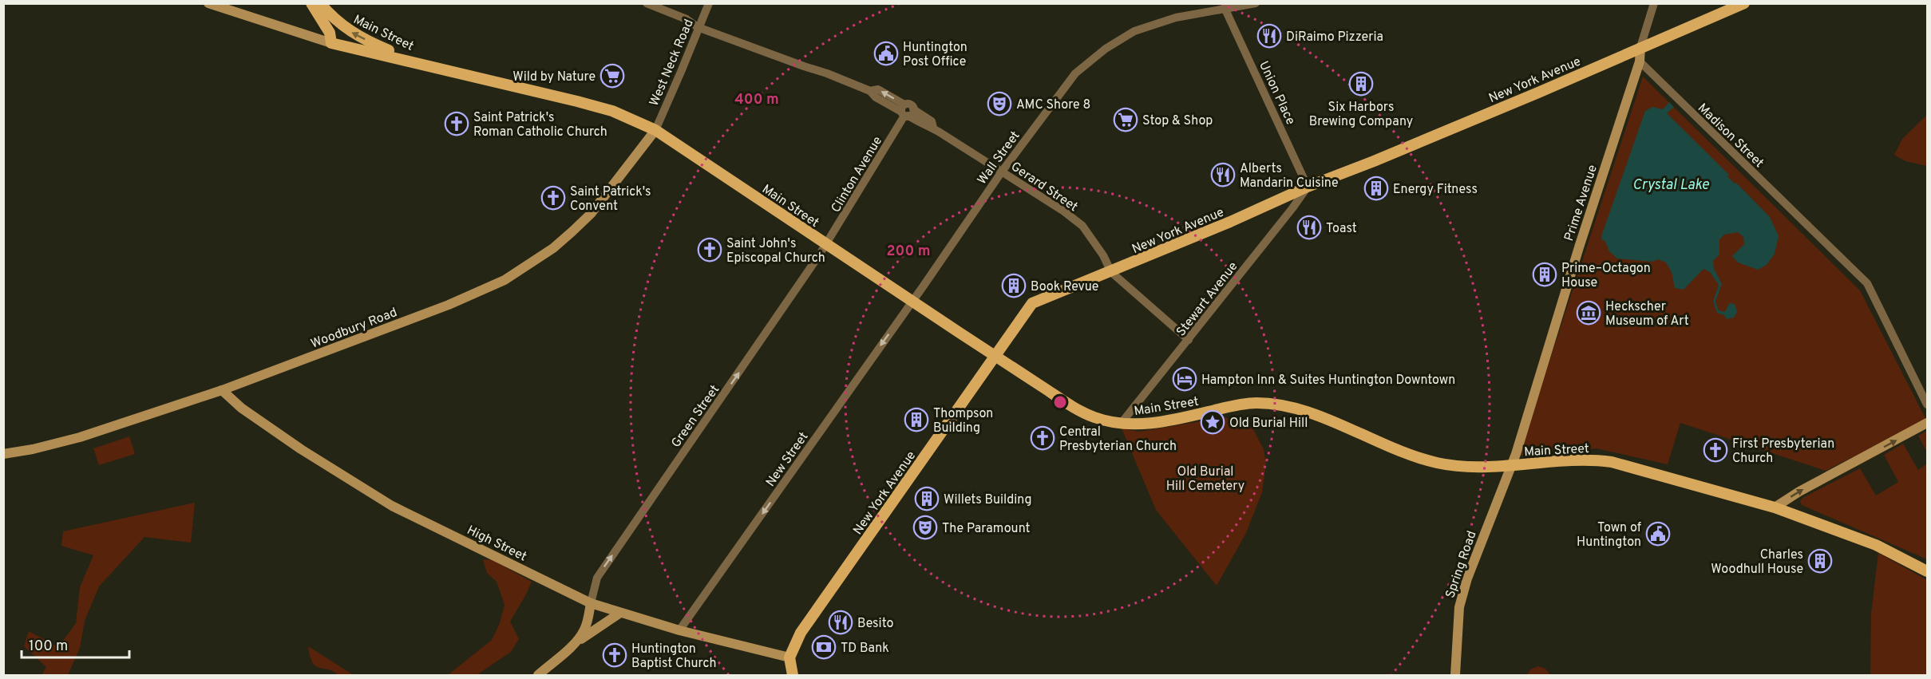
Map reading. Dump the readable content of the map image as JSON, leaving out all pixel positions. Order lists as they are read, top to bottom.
{
  "streets": {
    "main road": [
      "Main Street",
      "New York Avenue",
      "Prime Avenue",
      "Woodbury Road",
      "High Street",
      "Spring Road"
    ],
    "street": [
      "West Neck Road",
      "Union Place",
      "Madison Street",
      "Wall Street",
      "Clinton Avenue",
      "Gerard Street",
      "Stewart Avenue",
      "Green Street",
      "New Street"
    ]
  },
  "crossings": [
    ["Main Street", "West Neck Road"],
    ["Main Street", "New York Avenue"],
    ["Main Street", "Wall Street"],
    ["Main Street", "Clinton Avenue"],
    ["Main Street", "Prime Avenue"],
    ["Main Street", "Stewart Avenue"],
    ["Main Street", "Woodbury Road"],
    ["Main Street", "Green Street"],
    ["Main Street", "New Street"],
    ["Main Street", "Spring Road"],
    ["West Neck Road", "Gerard Street"],
    ["West Neck Road", "Woodbury Road"],
    ["New York Avenue", "Union Place"],
    ["New York Avenue", "Gerard Street"],
    ["New York Avenue", "Prime Avenue"],
    ["New York Avenue", "Stewart Avenue"],
    ["New York Avenue", "High Street"],
    ["Union Place", "Wall Street"],
    ["Union Place", "Stewart Avenue"],
    ["Madison Street", "Prime Avenue"],
    ["Wall Street", "Gerard Street"],
    ["Wall Street", "New Street"],
    ["Clinton Avenue", "Gerard Street"],
    ["Clinton Avenue", "Green Street"],
    ["Gerard Street", "Stewart Avenue"],
    ["Prime Avenue", "Spring Road"],
    ["Woodbury Road", "High Street"],
    ["Green Street", "High Street"],
    ["New Street", "High Street"]
  ],
  "one_way": ["Green Street", "New Street"],
  "water": ["Crystal Lake"],
  "parks": ["Old Burial Hill Cemetery"],
  "places": {
    "restaurant": [
      "DiRaimo Pizzeria",
      "Alberts Mandarin Cuisine",
      "Toast",
      "Besito"
    ],
    "public building": ["Huntington Post Office", "Town of Huntington"],
    "supermarket": ["Wild by Nature", "Stop & Shop"],
    "building": [
      "Six Harbors Brewing Company",
      "Energy Fitness",
      "Prime–Octagon House",
      "Book Revue",
      "Thompson Building",
      "Willets Building",
      "Charles Woodhull House"
    ],
    "theatre": ["AMC Shore 8", "The Paramount"],
    "church": [
      "Saint Patrick's Roman Catholic Church",
      "Saint Patrick's Convent",
      "Saint John's Episcopal Church",
      "Central Presbyterian Church",
      "First Presbyterian Church",
      "Huntington Baptist Church"
    ],
    "museum": ["Heckscher Museum of Art"],
    "hotel": ["Hampton Inn & Suites Huntington Downtown"],
    "place": ["Old Burial Hill"],
    "bank": ["TD Bank"]
  },
  "scale_bar": "100 m",
  "rings": ["400 m", "200 m"]
}
